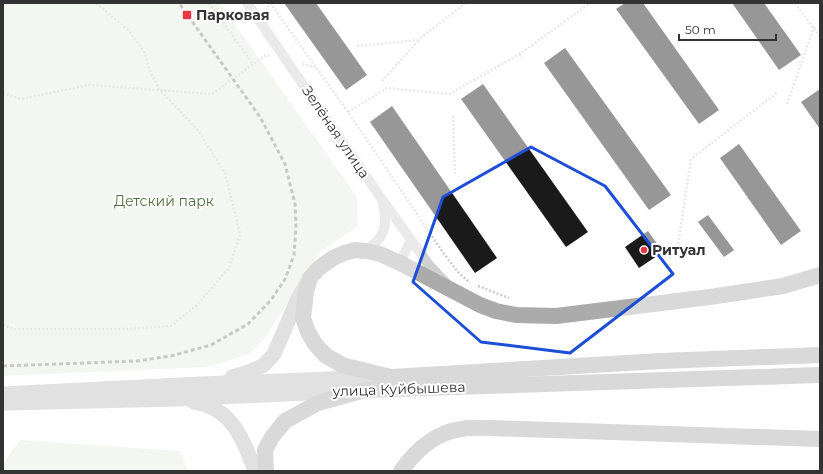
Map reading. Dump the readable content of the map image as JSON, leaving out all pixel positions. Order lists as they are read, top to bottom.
{
  "streets": {
    "main road": ["улица Куйбышева"],
    "street": ["Зелёная улица"]
  },
  "parks": ["Детский парк"],
  "places": {
    "transit": ["Парковая"],
    "other": ["Ритуал"]
  },
  "scale_bar": "50 m"
}
